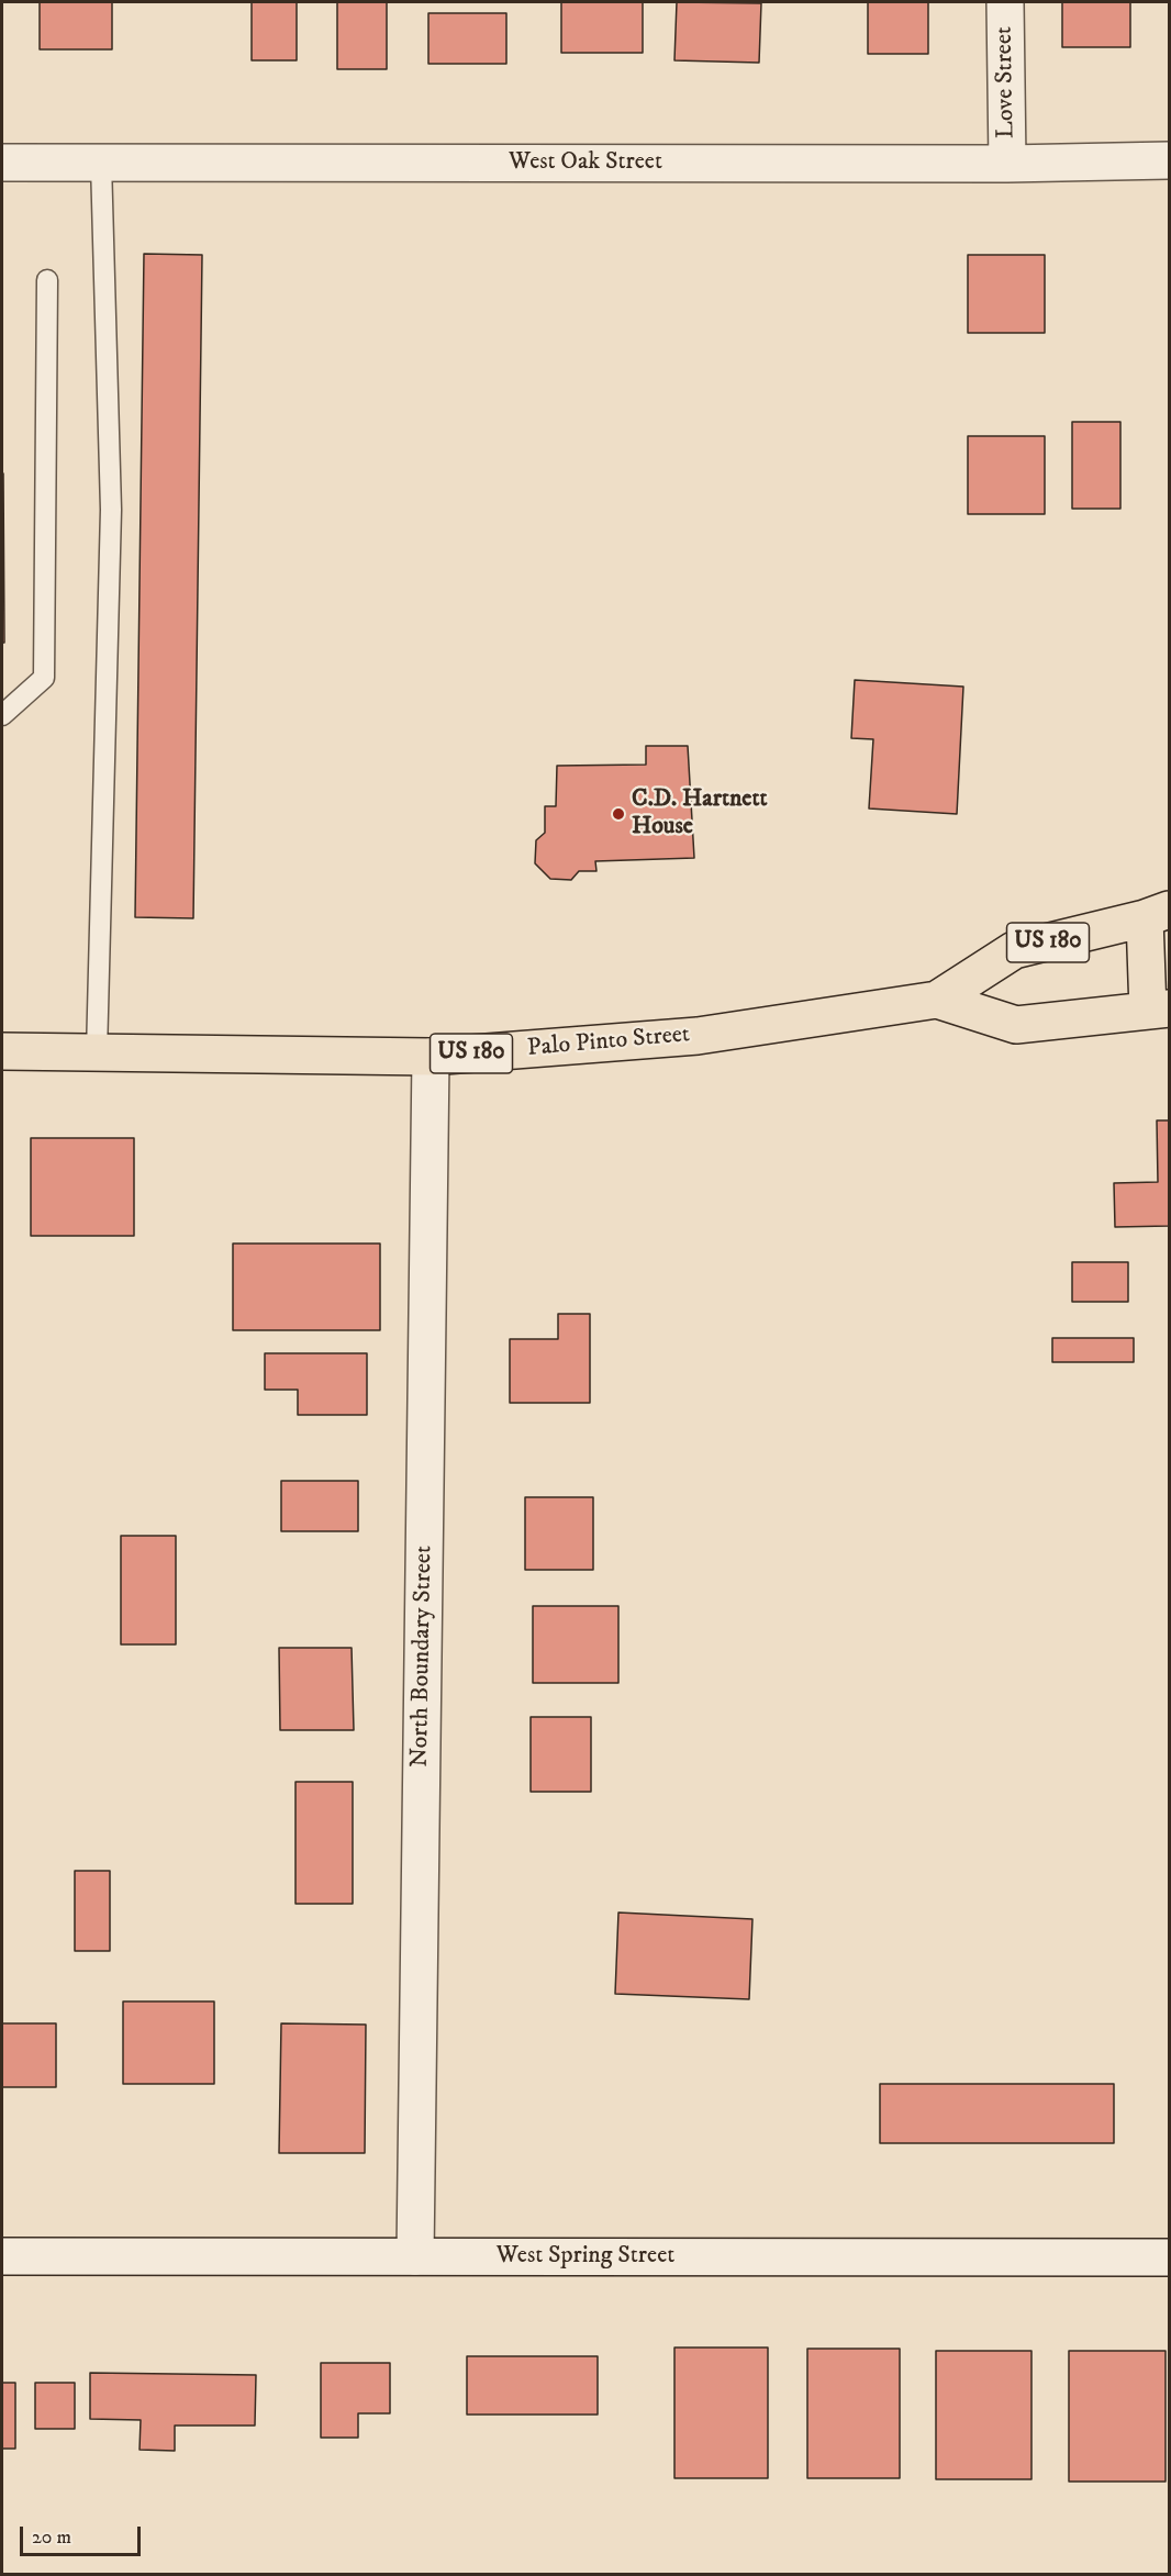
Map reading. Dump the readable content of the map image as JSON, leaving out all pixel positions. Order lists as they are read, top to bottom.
{
  "streets": {
    "main road": ["US 180", "Palo Pinto Street"],
    "street": [
      "Love Street",
      "West Oak Street",
      "North Boundary Street",
      "West Spring Street"
    ]
  },
  "crossings": [
    ["Love Street", "West Oak Street"],
    ["Palo Pinto Street", "North Boundary Street"],
    ["North Boundary Street", "West Spring Street"]
  ],
  "places": ["C.D. Hartnett House"],
  "scale_bar": "20 m"
}
